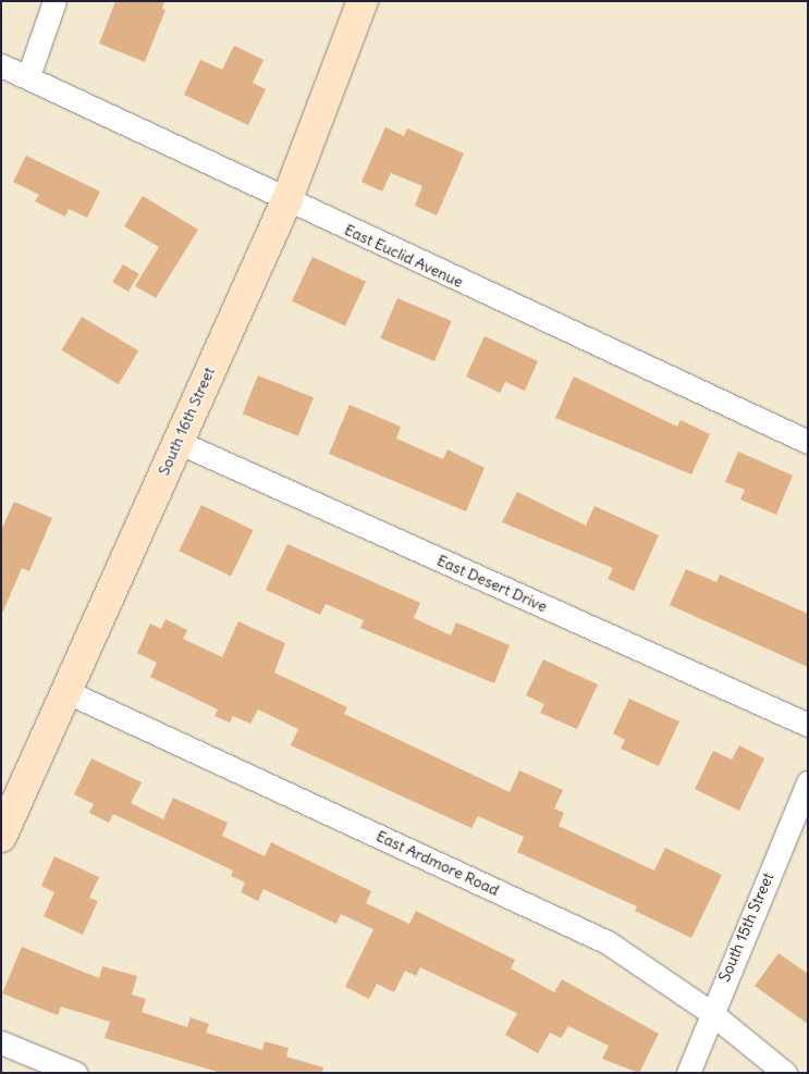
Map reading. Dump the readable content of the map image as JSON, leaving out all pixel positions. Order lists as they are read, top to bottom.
{
  "streets": {
    "main road": ["South 16th Street"],
    "street": [
      "East Euclid Avenue",
      "East Desert Drive",
      "East Ardmore Road",
      "South 15th Street"
    ]
  },
  "crossings": [
    ["East Euclid Avenue", "South 16th Street"],
    ["South 16th Street", "East Desert Drive"],
    ["South 16th Street", "East Ardmore Road"],
    ["East Ardmore Road", "South 15th Street"]
  ]
}
